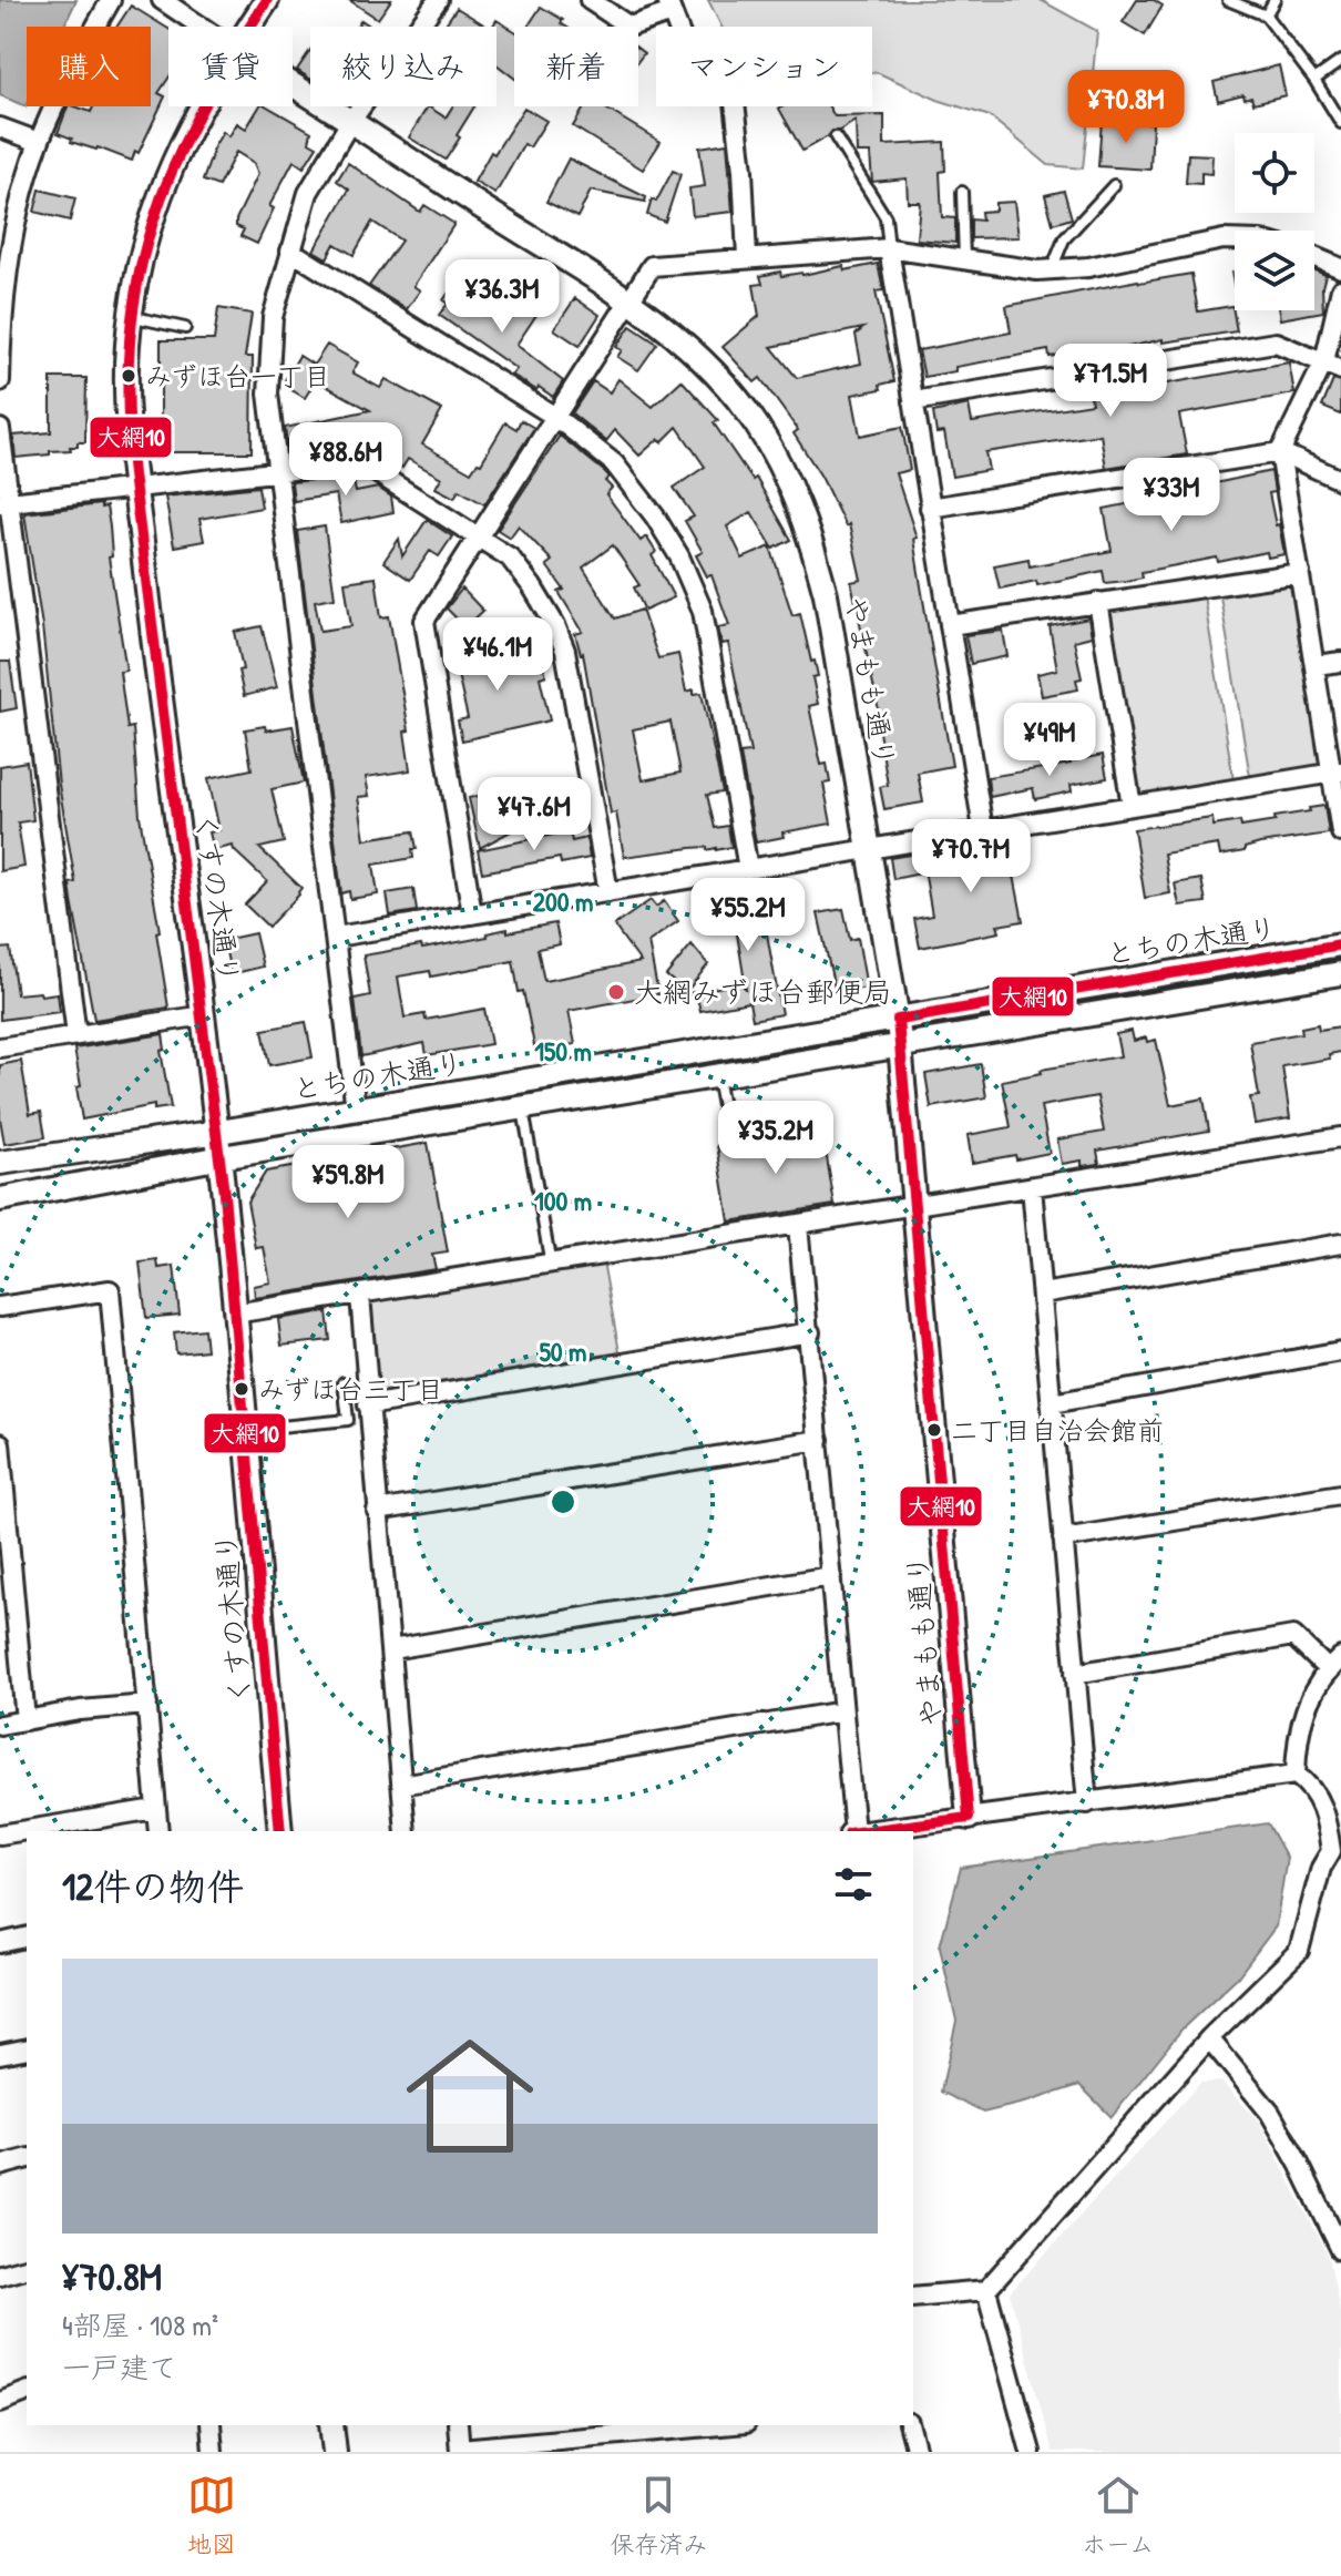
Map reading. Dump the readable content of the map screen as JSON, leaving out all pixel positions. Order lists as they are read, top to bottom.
{
  "streets": {
    "street": ["やまもも通り", "くすの木通り", "とちの木通り"]
  },
  "crossings": [
    ["やまもも通り", "とちの木通り"],
    ["くすの木通り", "とちの木通り"]
  ],
  "places": [
    "みずほ台一丁目",
    "大網みずほ台郵便局",
    "みずほ台三丁目",
    "二丁目自治会館前"
  ],
  "lines": ["transit line 大網10"],
  "page": {
    "chip": [
      "購入",
      "賃貸",
      "絞り込み",
      "新着",
      "マンション"
    ],
    "price": [
      "¥70.8M",
      "¥36.3M",
      "¥71.5M",
      "¥88.6M",
      "¥33M",
      "¥46.1M",
      "¥49M",
      "¥47.6M",
      "¥70.7M",
      "¥55.2M",
      "¥35.2M",
      "¥59.8M"
    ],
    "heading": "12件の物件",
    "list": [
      {
        "name": "¥70.8M",
        "note": "4部屋 · 108 m² · 一戸建て"
      }
    ],
    "tabs": ["地図", "保存済み", "ホーム"]
  },
  "rings": [
    "200 m",
    "150 m",
    "100 m",
    "50 m"
  ]
}
